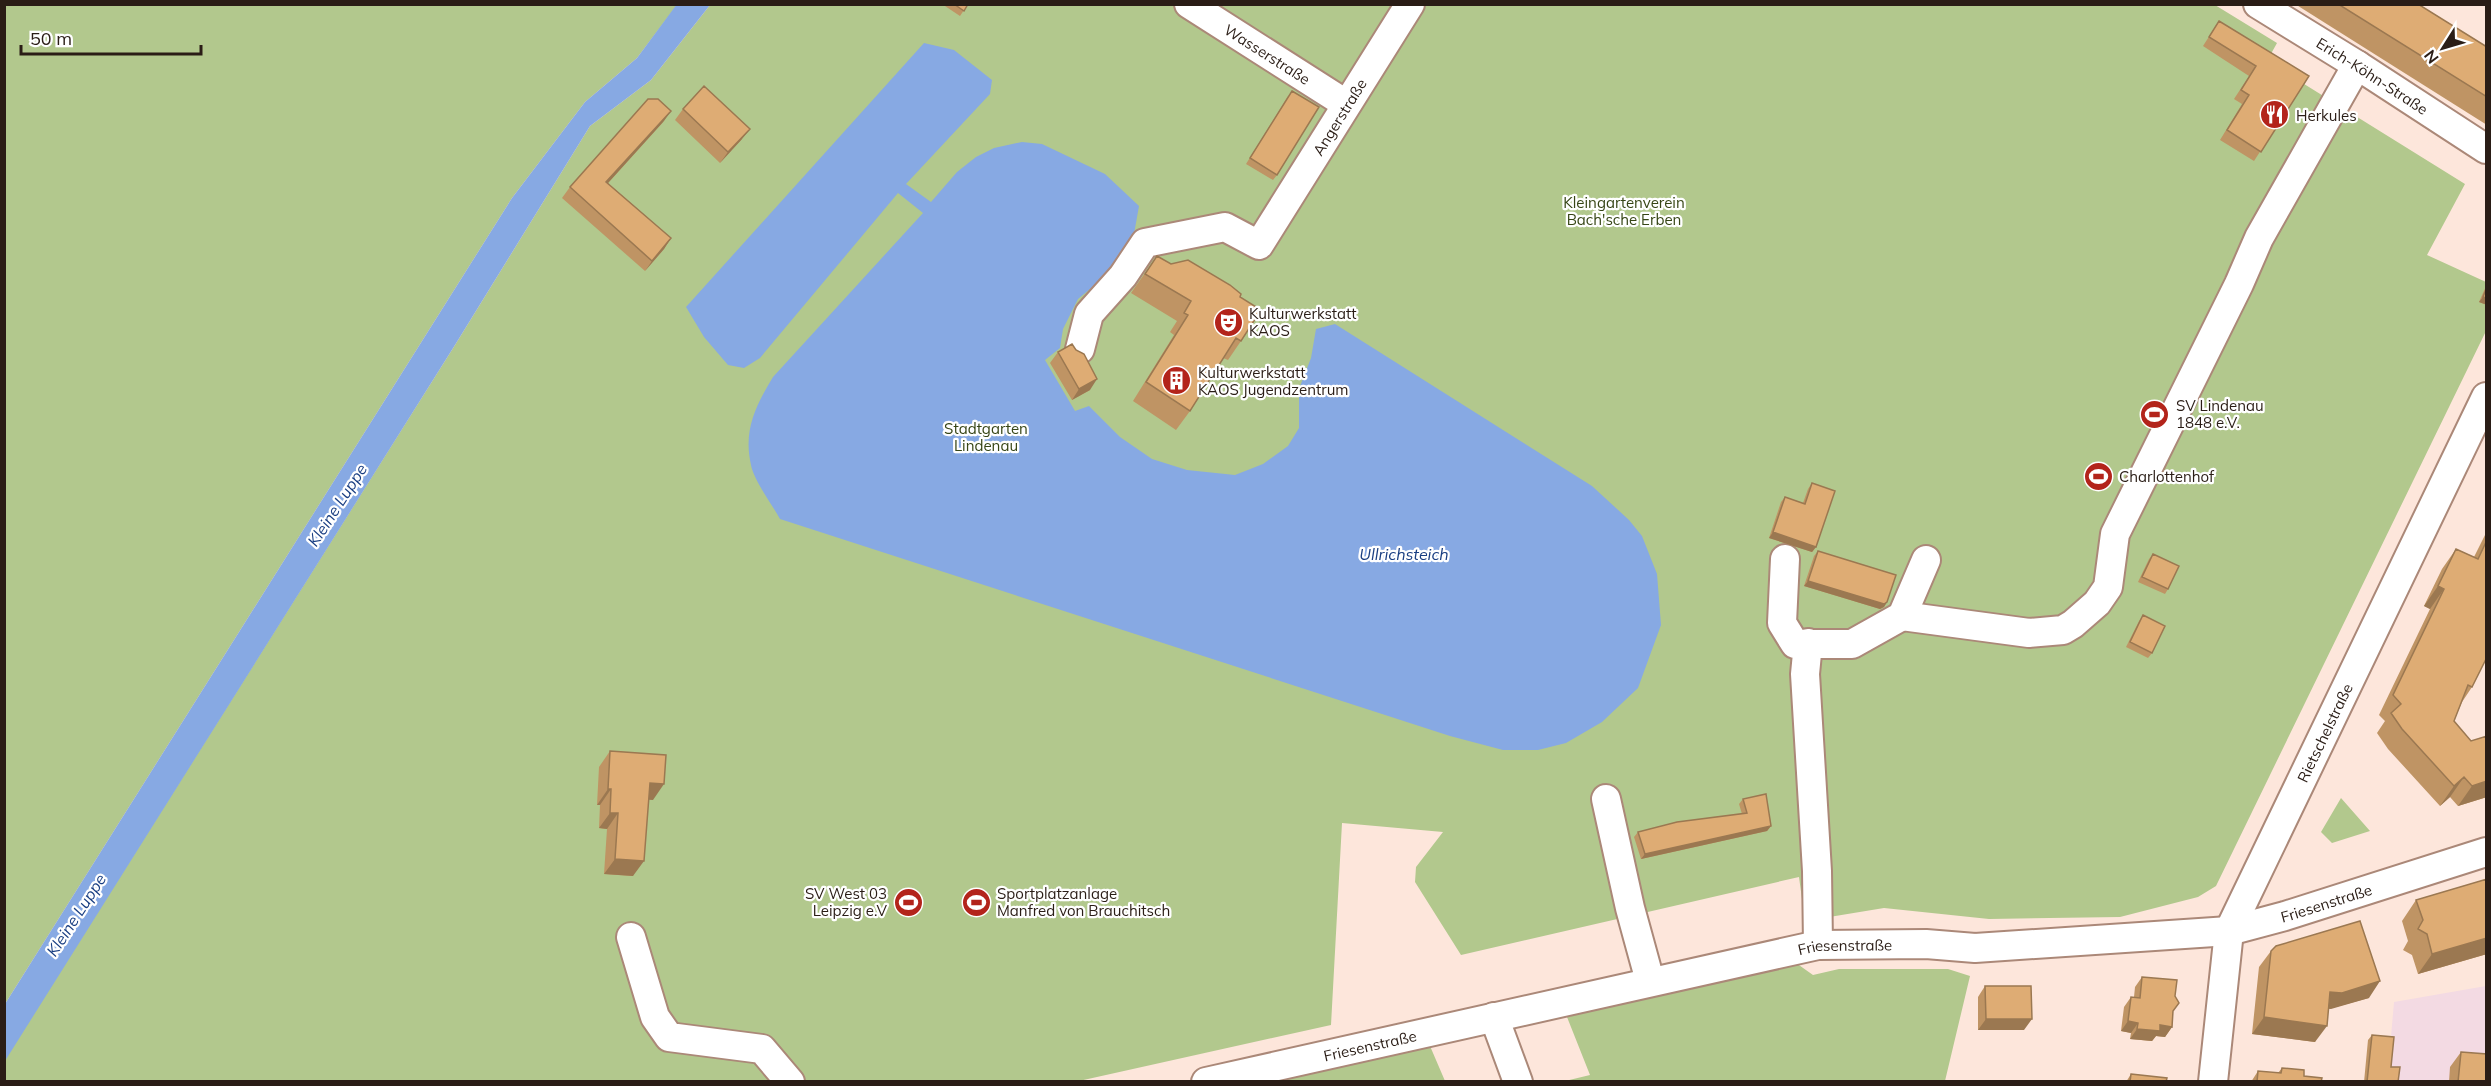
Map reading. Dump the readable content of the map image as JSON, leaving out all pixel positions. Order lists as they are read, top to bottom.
{
  "streets": {
    "street": [
      "Wasserstraße",
      "Erich-Köhn-Straße",
      "Angerstraße",
      "Rietschelstraße",
      "Friesenstraße"
    ]
  },
  "crossings": [
    ["Wasserstraße", "Angerstraße"],
    ["Rietschelstraße", "Friesenstraße"]
  ],
  "water": ["Kleine Luppe", "Ullrichsteich"],
  "parks": ["Kleingartenverein Bach'sche Erben", "Stadtgarten Lindenau"],
  "places": {
    "restaurant": ["Herkules"],
    "theatre": ["Kulturwerkstatt KAOS"],
    "building": ["Kulturwerkstatt KAOS Jugendzentrum"],
    "sports": [
      "SV Lindenau 1848 e.V.",
      "Charlottenhof",
      "SV West 03 Leipzig e.V",
      "Sportplatzanlage Manfred von Brauchitsch"
    ]
  },
  "scale_bar": "50 m",
  "north": "bottom left"
}
